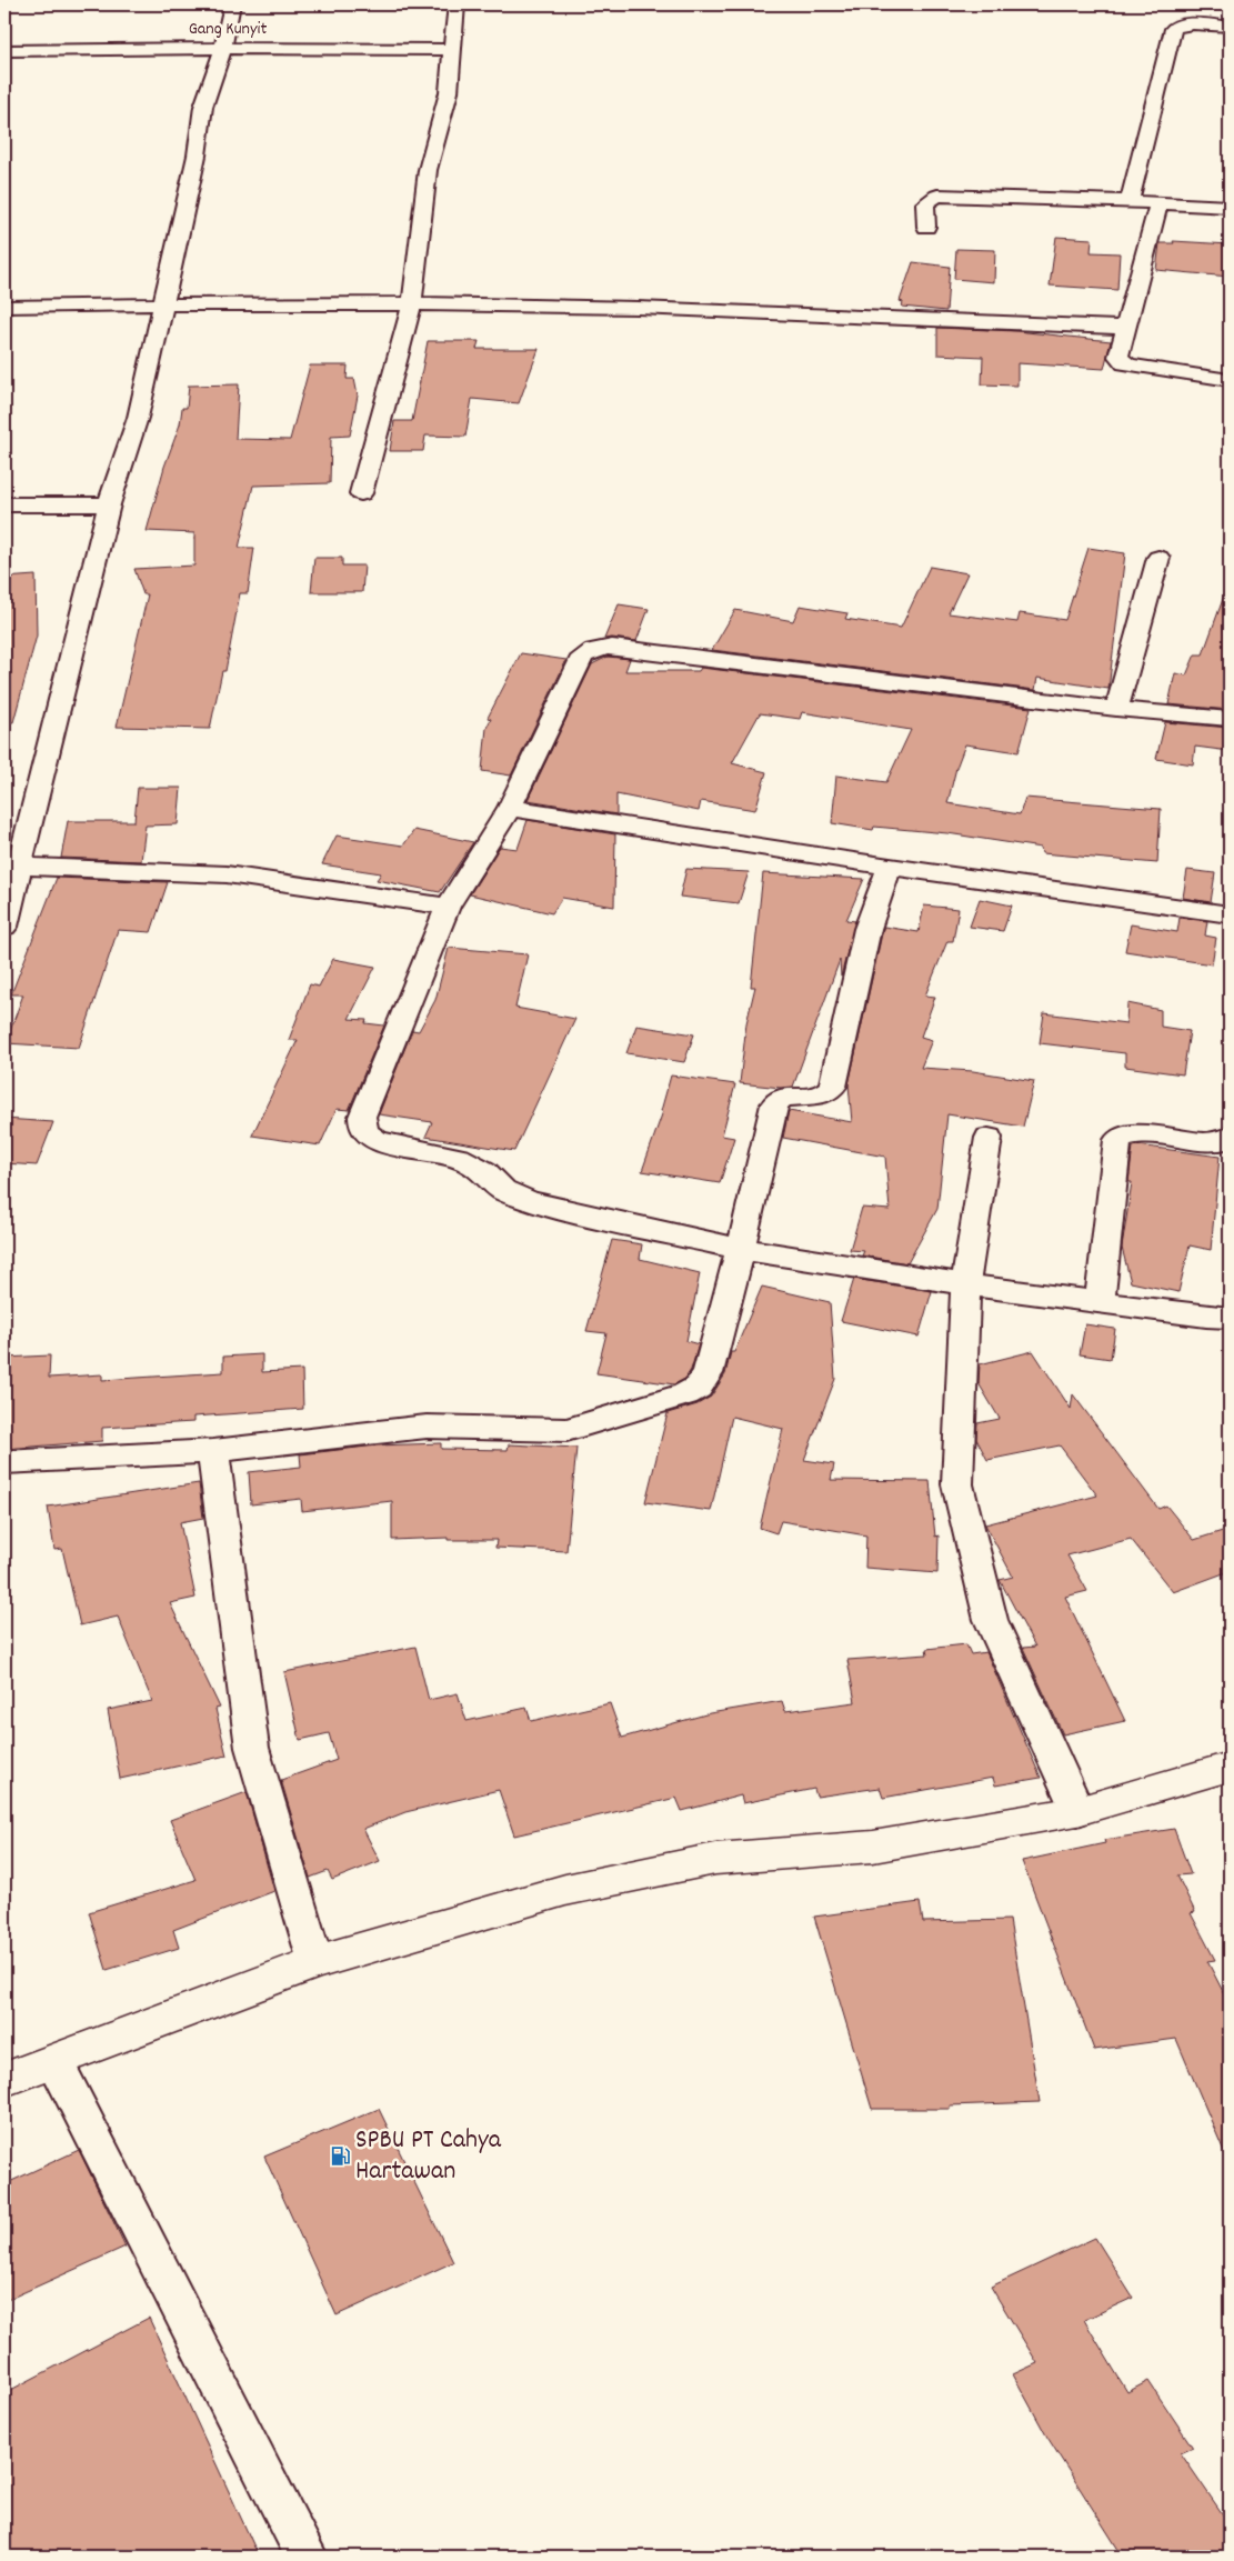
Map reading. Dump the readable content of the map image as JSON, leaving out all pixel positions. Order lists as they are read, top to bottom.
{
  "streets": {
    "street": ["Gang Kunyit"]
  },
  "places": {
    "fuel station": ["SPBU PT Cahya Hartawan"]
  }
}
